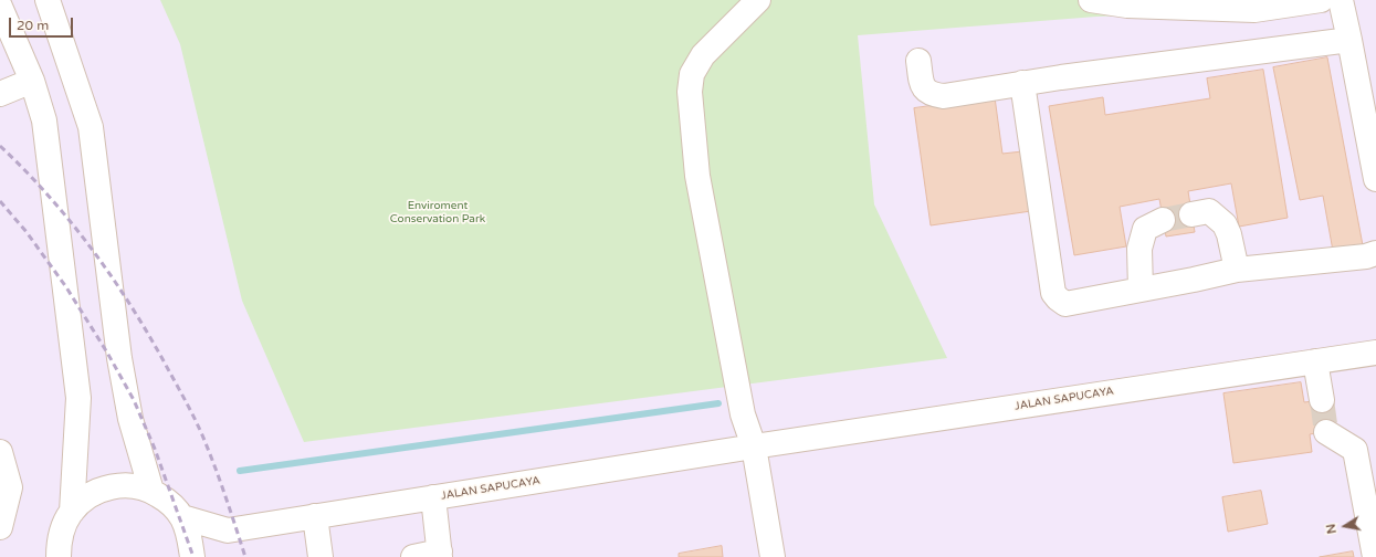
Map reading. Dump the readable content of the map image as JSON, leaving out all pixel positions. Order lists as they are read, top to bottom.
{
  "streets": {
    "street": ["JALAN SAPUCAYA"]
  },
  "parks": ["Enviroment Conservation Park"],
  "scale_bar": "20 m",
  "north": "left"
}
